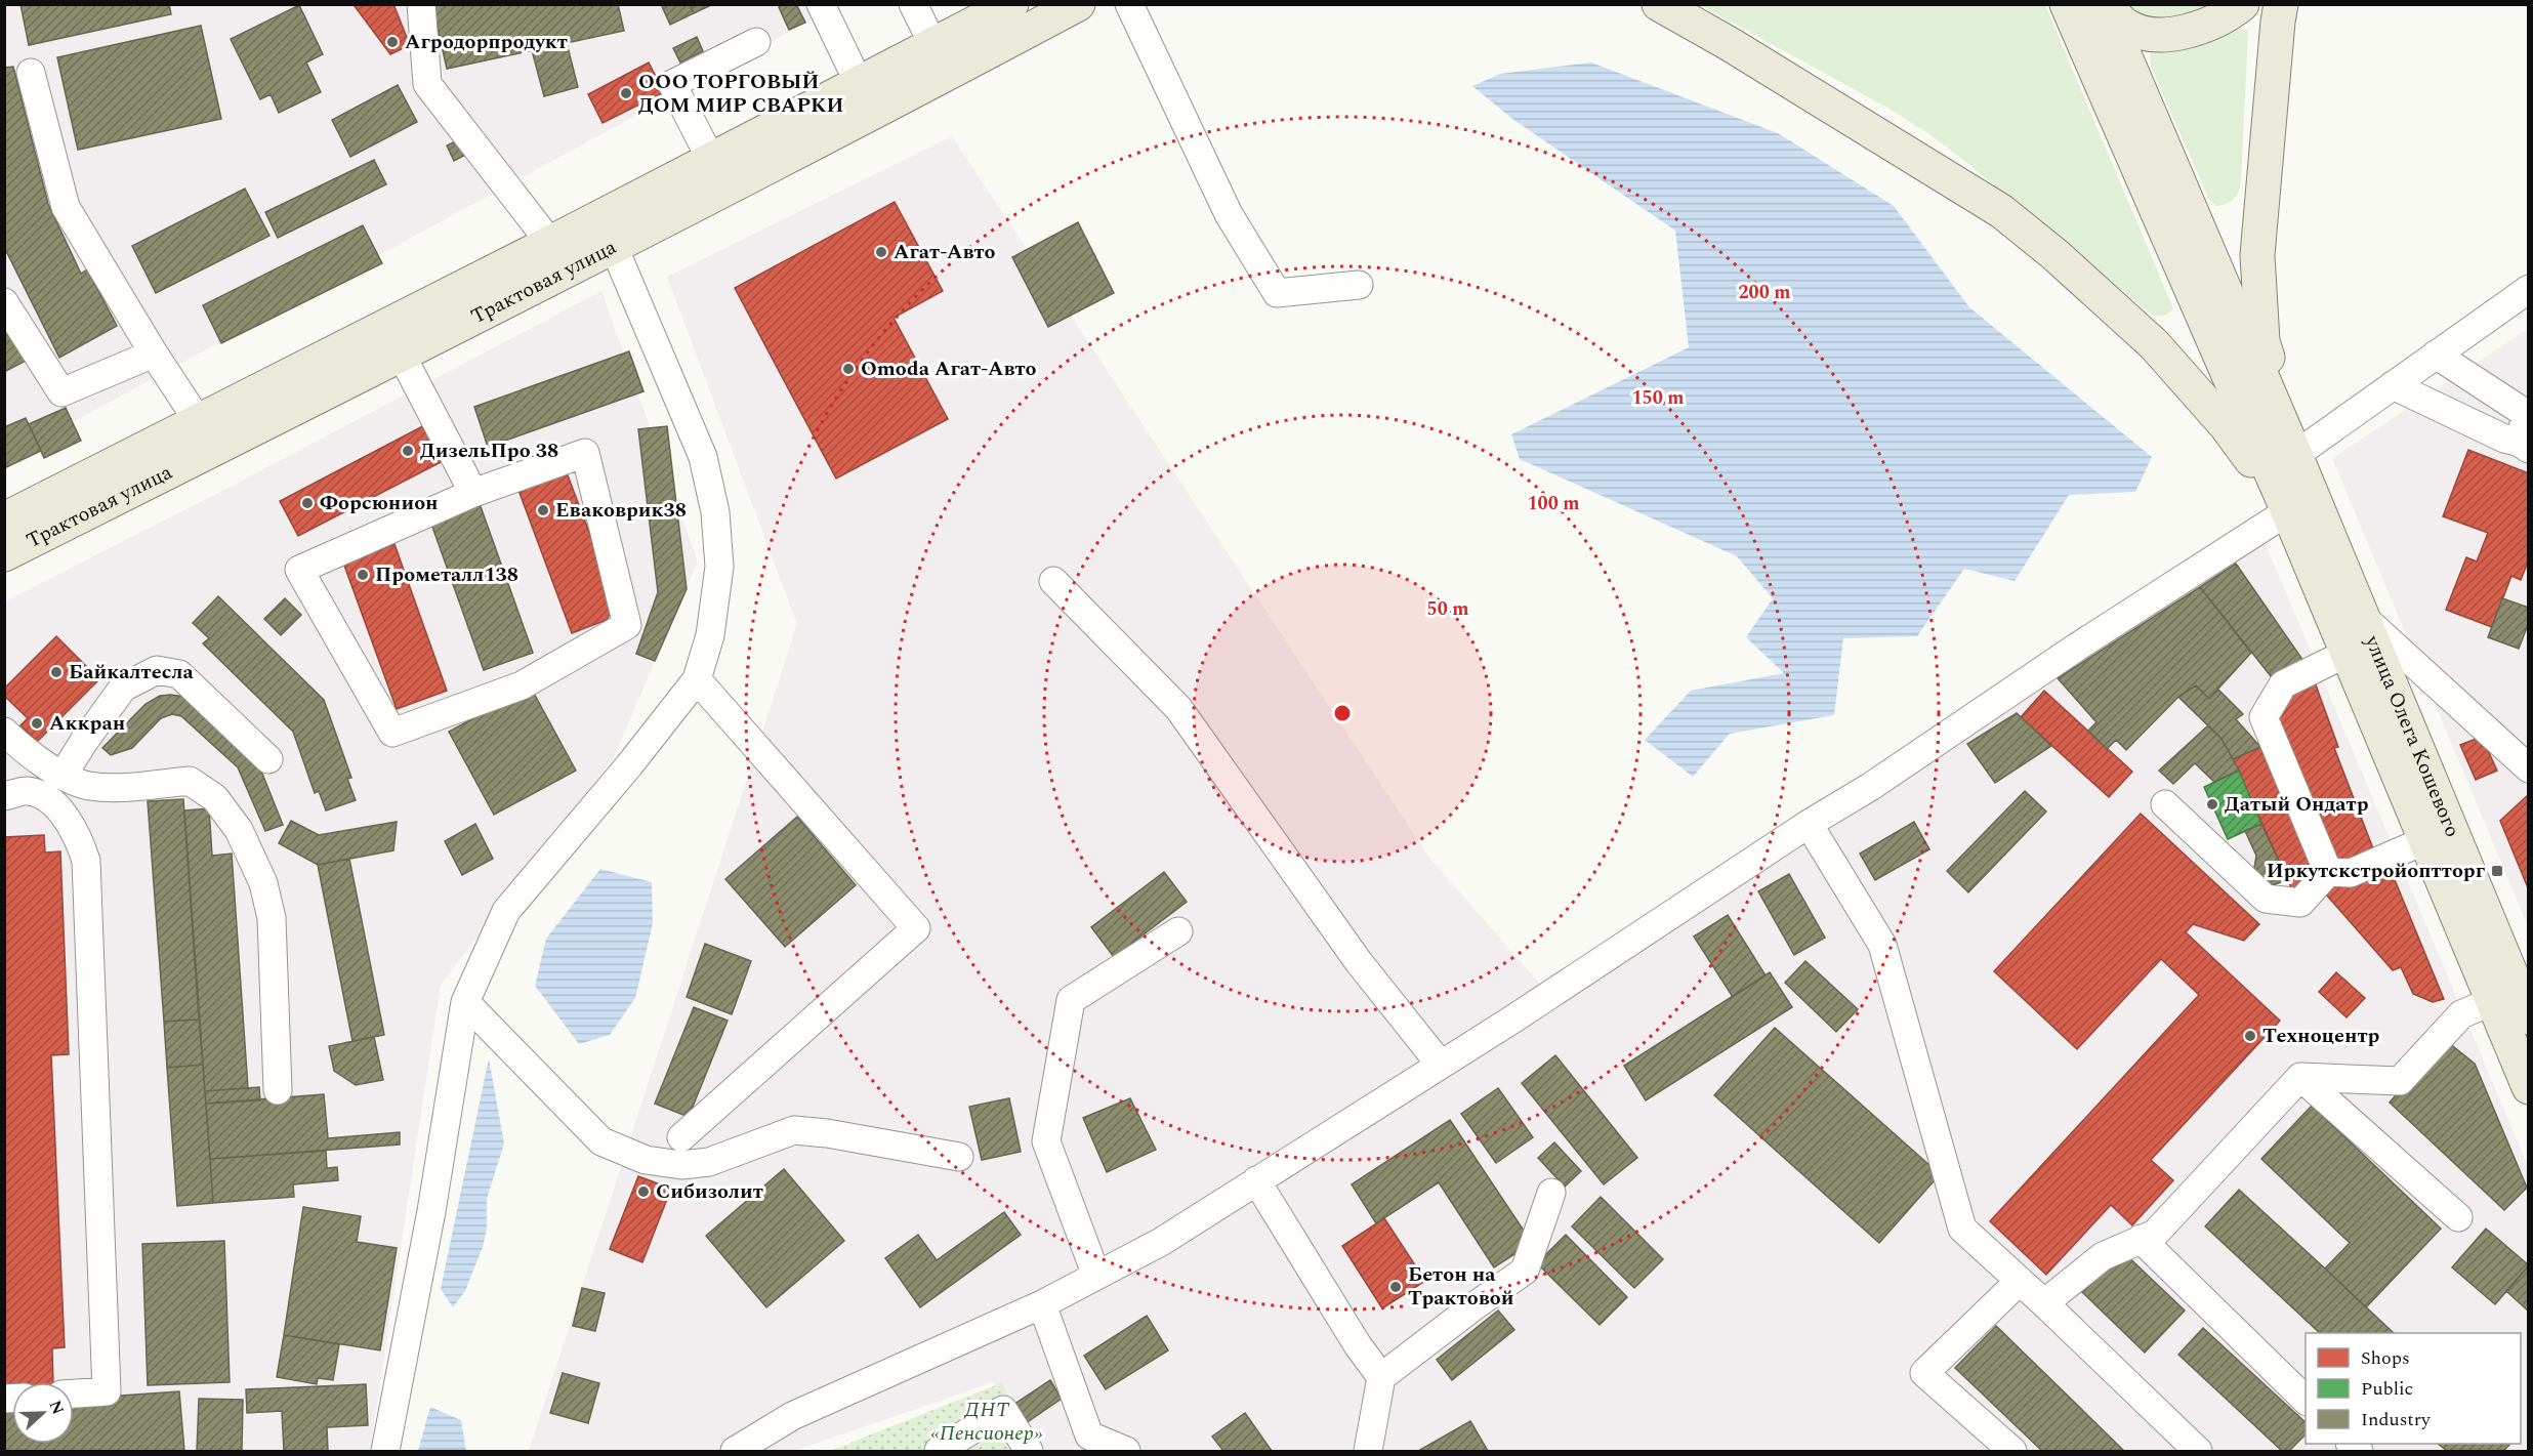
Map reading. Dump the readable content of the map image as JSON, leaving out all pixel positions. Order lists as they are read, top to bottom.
{
  "streets": {
    "main road": ["Трактовая улица", "улица Олега Кошевого"]
  },
  "parks": ["ДНТ «Пенсионер»"],
  "places": {
    "other": [
      "Агродорпродукт",
      "ООО ТОРГОВЫЙ ДОМ МИР СВАРКИ",
      "Агат-Авто",
      "Omoda Агат-Авто",
      "ДизельПро 38",
      "Форсюнион",
      "Еваковрик38",
      "Прометалл138",
      "Байкалтесла",
      "Аккран",
      "Датый Ондатр",
      "Техноцентр",
      "Сибизолит",
      "Бетон на Трактовой"
    ],
    "transit": ["Иркутскстройоптторг"]
  },
  "legend": ["Shops", "Public", "Industry"],
  "north": "right",
  "rings": [
    "200 m",
    "150 m",
    "100 m",
    "50 m"
  ]
}
